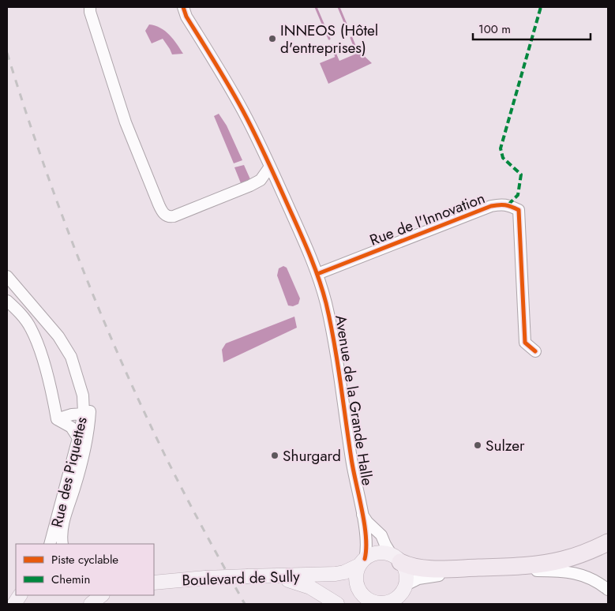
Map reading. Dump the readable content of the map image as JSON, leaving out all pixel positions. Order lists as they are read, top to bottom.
{
  "streets": {
    "main road": ["Boulevard de Sully"],
    "street": ["Rue de l'Innovation", "Avenue de la Grande Halle", "Rue des Piquettes"]
  },
  "crossings": [
    ["Rue de l'Innovation", "Avenue de la Grande Halle"]
  ],
  "places": ["INNEOS (Hôtel d'entreprises)", "Sulzer", "Shurgard"],
  "legend": ["Piste cyclable", "Chemin"],
  "scale_bar": "100 m"
}
